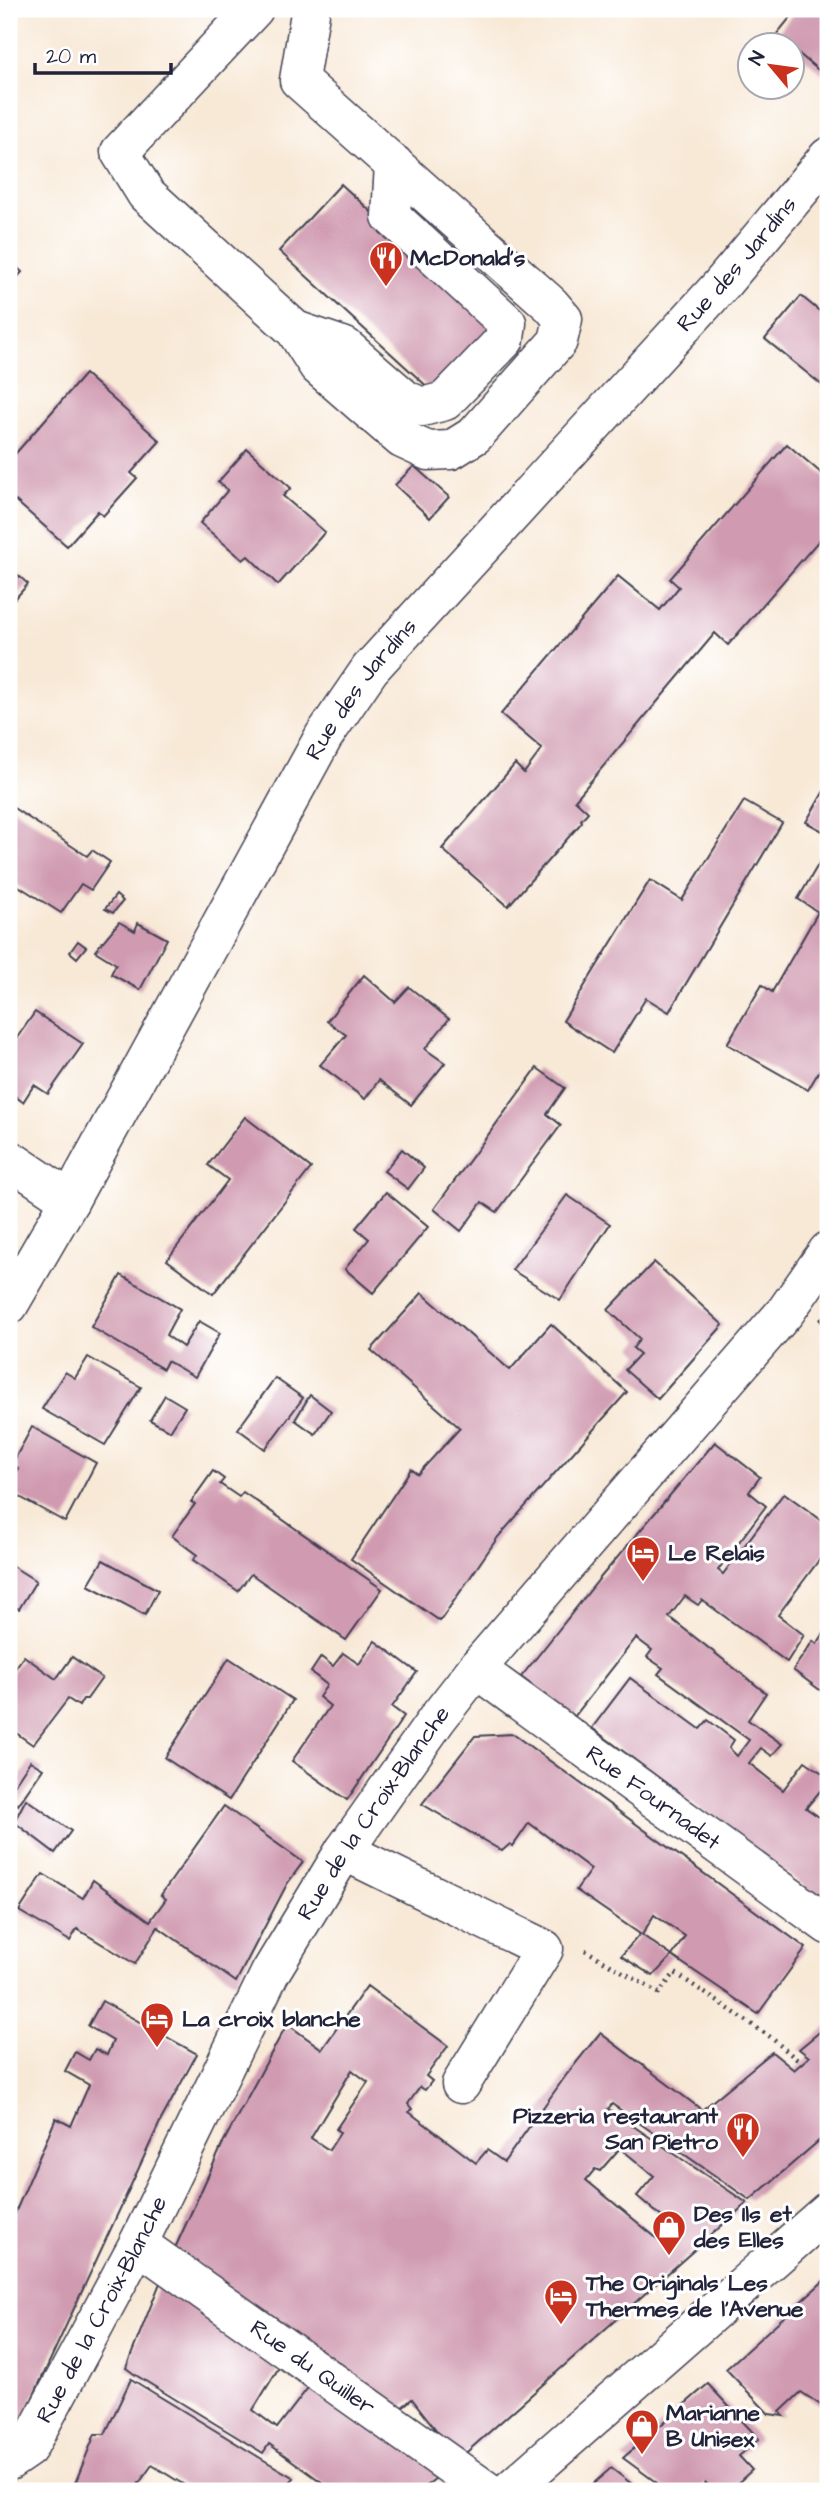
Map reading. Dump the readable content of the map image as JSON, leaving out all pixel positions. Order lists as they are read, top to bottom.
{
  "streets": {
    "street": [
      "Rue des Jardins",
      "Rue Fournadet",
      "Rue de la Croix-Blanche",
      "Rue du Quiller"
    ]
  },
  "crossings": [
    ["Rue Fournadet", "Rue de la Croix-Blanche"],
    ["Rue de la Croix-Blanche", "Rue du Quiller"]
  ],
  "places": {
    "restaurant": ["McDonald's", "Pizzeria restaurant San Pietro"],
    "hotel": ["Le Relais", "La croix blanche", "The Originals Les Thermes de l'Avenue"],
    "shop": ["Des Ils et des Elles", "Marianne B Unisex"]
  },
  "scale_bar": "20 m",
  "north": "top left"
}
